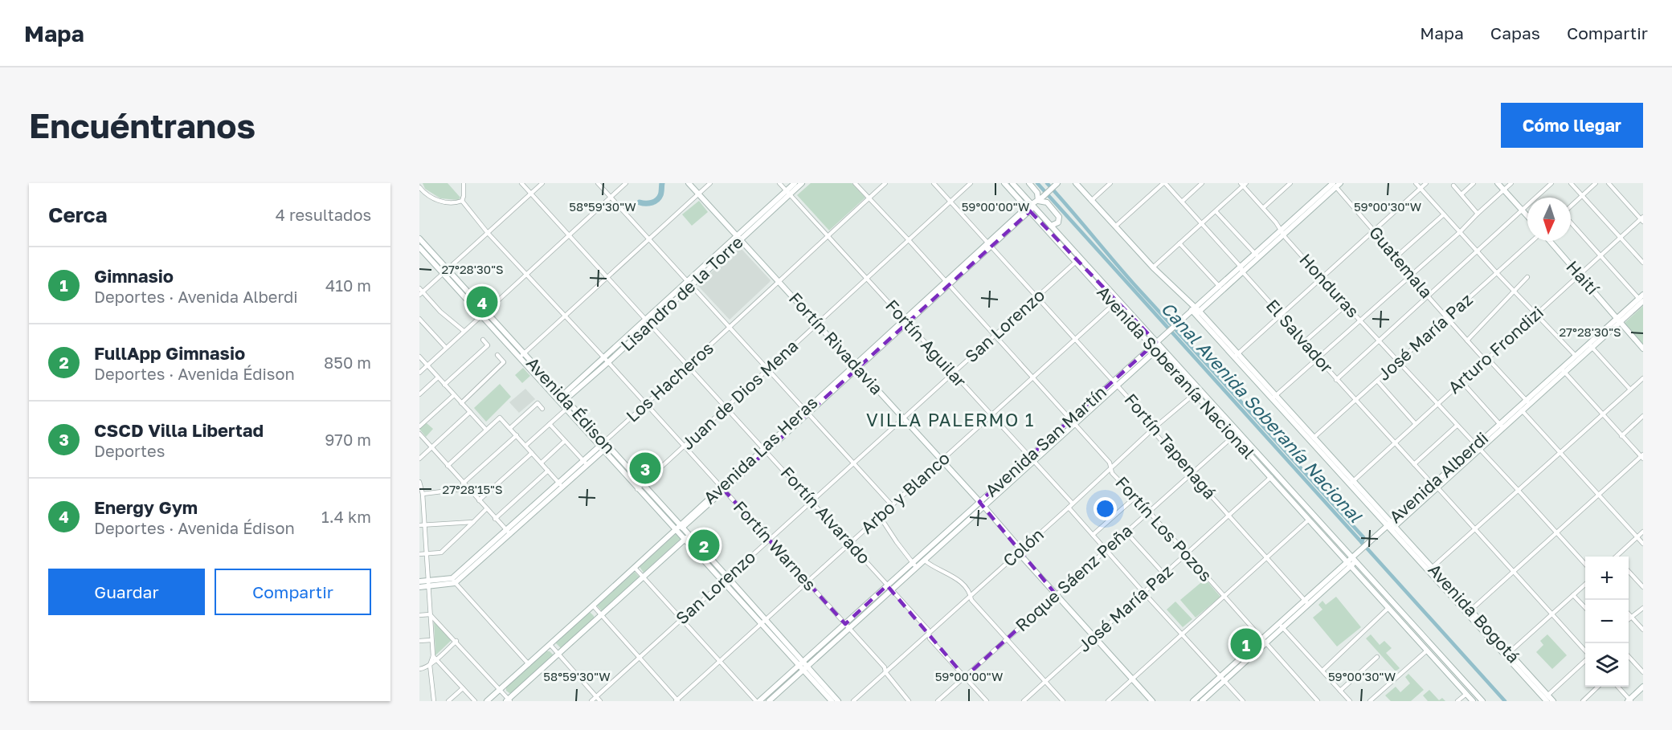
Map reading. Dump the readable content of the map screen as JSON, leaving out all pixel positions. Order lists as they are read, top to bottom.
{
  "streets": {
    "main road": [
      "Haití",
      "Lisandro de la Torre",
      "Fortín Rivadavia",
      "Avenida Soberanía Nacional",
      "Los Hacheros",
      "Avenida Édison",
      "Avenida San Martín",
      "Avenida Las Heras",
      "Avenida Alberdi",
      "Avenida Bogotá"
    ],
    "street": [
      "Guatemala",
      "Honduras",
      "San Lorenzo",
      "El Salvador",
      "José María Paz",
      "Fortín Aguilar",
      "Arturo Frondizi",
      "Juan de Dios Mena",
      "Fortín Tapenagá",
      "Arbo y Blanco",
      "Fortín Alvarado",
      "Fortín Los Pozos",
      "Fortín Warnes",
      "Colón",
      "Roque Sáenz Peña"
    ]
  },
  "crossings": [
    ["Guatemala", "José María Paz"],
    ["Guatemala", "Arturo Frondizi"],
    ["Guatemala", "Avenida San Martín"],
    ["Guatemala", "Avenida Alberdi"],
    ["Haití", "Arturo Frondizi"],
    ["Haití", "Avenida Alberdi"],
    ["Honduras", "José María Paz"],
    ["Honduras", "Arturo Frondizi"],
    ["Honduras", "Avenida San Martín"],
    ["Honduras", "Avenida Alberdi"],
    ["Lisandro de la Torre", "Fortín Rivadavia"],
    ["Lisandro de la Torre", "Fortín Aguilar"],
    ["Lisandro de la Torre", "Avenida Édison"],
    ["Lisandro de la Torre", "Fortín Alvarado"],
    ["Lisandro de la Torre", "Fortín Warnes"],
    ["San Lorenzo", "Fortín Rivadavia"],
    ["San Lorenzo", "Fortín Aguilar"],
    ["San Lorenzo", "Avenida Soberanía Nacional"],
    ["San Lorenzo", "Avenida Édison"],
    ["San Lorenzo", "Fortín Tapenagá"],
    ["San Lorenzo", "Fortín Alvarado"],
    ["San Lorenzo", "Fortín Los Pozos"],
    ["San Lorenzo", "Fortín Warnes"],
    ["El Salvador", "José María Paz"],
    ["El Salvador", "Arturo Frondizi"],
    ["El Salvador", "Avenida San Martín"],
    ["El Salvador", "Avenida Alberdi"],
    ["José María Paz", "Fortín Rivadavia"],
    ["José María Paz", "Avenida Soberanía Nacional"],
    ["José María Paz", "Fortín Tapenagá"],
    ["José María Paz", "Fortín Los Pozos"],
    ["José María Paz", "Avenida Bogotá"],
    ["Fortín Rivadavia", "Los Hacheros"],
    ["Fortín Rivadavia", "Juan de Dios Mena"],
    ["Fortín Rivadavia", "Avenida San Martín"],
    ["Fortín Rivadavia", "Avenida Las Heras"],
    ["Fortín Rivadavia", "Arbo y Blanco"],
    ["Fortín Rivadavia", "Colón"],
    ["Fortín Rivadavia", "Roque Sáenz Peña"],
    ["Fortín Aguilar", "Los Hacheros"],
    ["Fortín Aguilar", "Juan de Dios Mena"],
    ["Fortín Aguilar", "Avenida San Martín"],
    ["Fortín Aguilar", "Avenida Las Heras"],
    ["Fortín Aguilar", "Arbo y Blanco"],
    ["Fortín Aguilar", "Colón"],
    ["Arturo Frondizi", "Avenida Bogotá"],
    ["Avenida Soberanía Nacional", "Avenida San Martín"],
    ["Avenida Soberanía Nacional", "Avenida Las Heras"],
    ["Avenida Soberanía Nacional", "Avenida Alberdi"],
    ["Avenida Soberanía Nacional", "Arbo y Blanco"],
    ["Avenida Soberanía Nacional", "Colón"],
    ["Avenida Soberanía Nacional", "Roque Sáenz Peña"],
    ["Los Hacheros", "Avenida Édison"],
    ["Los Hacheros", "Fortín Alvarado"],
    ["Los Hacheros", "Fortín Los Pozos"],
    ["Los Hacheros", "Fortín Warnes"],
    ["Juan de Dios Mena", "Avenida Édison"],
    ["Juan de Dios Mena", "Fortín Tapenagá"],
    ["Juan de Dios Mena", "Fortín Alvarado"],
    ["Juan de Dios Mena", "Fortín Los Pozos"],
    ["Juan de Dios Mena", "Fortín Warnes"],
    ["Avenida Édison", "Avenida San Martín"],
    ["Avenida Édison", "Avenida Las Heras"],
    ["Avenida Édison", "Arbo y Blanco"],
    ["Avenida San Martín", "Fortín Tapenagá"],
    ["Avenida San Martín", "Fortín Alvarado"],
    ["Avenida San Martín", "Fortín Los Pozos"],
    ["Avenida San Martín", "Fortín Warnes"],
    ["Avenida San Martín", "Avenida Bogotá"],
    ["Fortín Tapenagá", "Avenida Las Heras"],
    ["Fortín Tapenagá", "Avenida Alberdi"],
    ["Fortín Tapenagá", "Arbo y Blanco"],
    ["Fortín Tapenagá", "Colón"],
    ["Fortín Tapenagá", "Roque Sáenz Peña"],
    ["Avenida Las Heras", "Fortín Alvarado"],
    ["Avenida Las Heras", "Fortín Los Pozos"],
    ["Avenida Las Heras", "Fortín Warnes"],
    ["Avenida Alberdi", "Fortín Los Pozos"],
    ["Avenida Alberdi", "Avenida Bogotá"],
    ["Arbo y Blanco", "Fortín Alvarado"],
    ["Arbo y Blanco", "Fortín Los Pozos"],
    ["Arbo y Blanco", "Fortín Warnes"],
    ["Fortín Alvarado", "Colón"],
    ["Fortín Alvarado", "Roque Sáenz Peña"],
    ["Fortín Los Pozos", "Colón"],
    ["Fortín Los Pozos", "Roque Sáenz Peña"],
    ["Fortín Warnes", "Colón"]
  ],
  "districts": ["VILLA PALERMO 1"],
  "water": ["Canal Avenida Soberanía Nacional"],
  "north": "bottom",
  "page": {
    "header": "Mapa",
    "nav": ["Mapa", "Capas", "Compartir"],
    "buttons": [
      "Cómo llegar",
      ["Guardar", "Compartir"]
    ],
    "title": "Encuéntranos",
    "heading": ["Cerca", "4 resultados"],
    "list": [
      {
        "mark": "1",
        "name": "Gimnasio",
        "note": "Deportes · Avenida Alberdi",
        "value": "410 m"
      },
      {
        "mark": "2",
        "name": "FullApp Gimnasio",
        "note": "Deportes · Avenida Édison",
        "value": "850 m"
      },
      {
        "mark": "3",
        "name": "CSCD Villa Libertad",
        "note": "Deportes",
        "value": "970 m"
      },
      {
        "mark": "4",
        "name": "Energy Gym",
        "note": "Deportes · Avenida Édison",
        "value": "1.4 km"
      }
    ],
    "pins": [
      "4",
      "3",
      "2",
      "1"
    ],
    "map_buttons": ["+", "−"]
  },
  "coordinates": [
    "58°59'30\"W",
    "59°00'00\"W",
    "59°00'30\"W",
    "27°28'30\"S",
    "27°28'15\"S"
  ]
}
